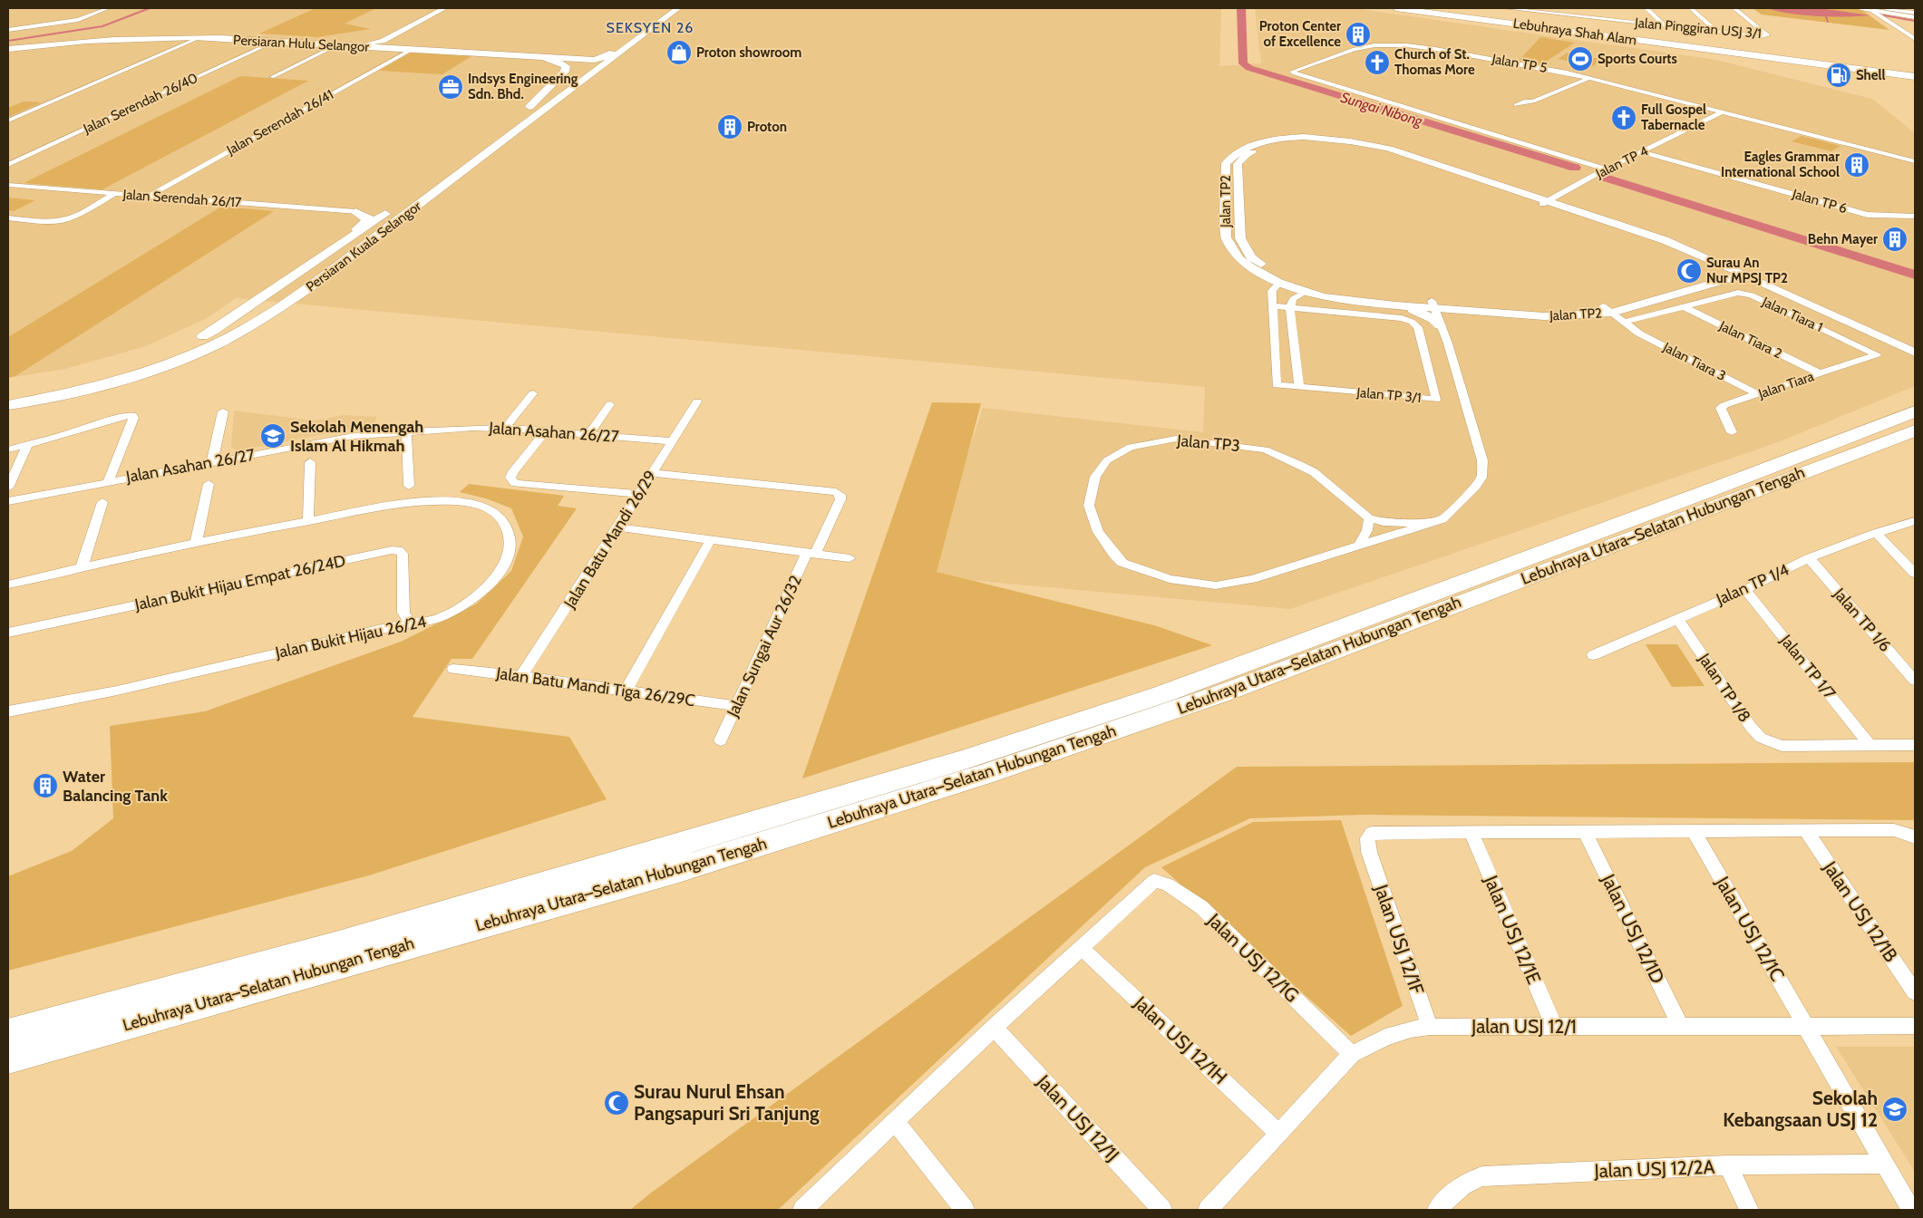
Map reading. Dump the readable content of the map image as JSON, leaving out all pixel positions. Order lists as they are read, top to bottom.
{
  "streets": {
    "highway": ["Lebuhraya Shah Alam", "Lebuhraya Utara–Selatan Hubungan Tengah"],
    "main road": ["Persiaran Hulu Selangor", "Persiaran Kuala Selangor"],
    "street": [
      "Jalan Pinggiran USJ 3/1",
      "Jalan TP 5",
      "Jalan Serendah 26/40",
      "Jalan Serendah 26/41",
      "Jalan TP 4",
      "Jalan Serendah 26/17",
      "Jalan TP2",
      "Jalan TP 6",
      "Jalan Tiara 1",
      "Jalan Tiara 2",
      "Jalan Tiara 3",
      "Jalan Tiara",
      "Jalan TP 3/1",
      "Jalan Asahan 26/27",
      "Jalan TP3",
      "Jalan Batu Mandi 26/29",
      "Jalan Bukit Hijau Empat 26/24D",
      "Jalan TP 1/4",
      "Jalan TP 1/6",
      "Jalan Bukit Hijau 26/24",
      "Jalan Sungai Aur 26/32",
      "Jalan TP 1/7",
      "Jalan Batu Mandi Tiga 26/29C",
      "Jalan TP 1/8",
      "Jalan USJ 12/1B",
      "Jalan USJ 12/1D",
      "Jalan USJ 12/1C",
      "Jalan USJ 12/1E",
      "Jalan USJ 12/1F",
      "Jalan USJ 12/1G",
      "Jalan USJ 12/1",
      "Jalan USJ 12/1H",
      "Jalan USJ 12/1J",
      "Jalan USJ 12/2A"
    ]
  },
  "crossings": [
    ["Persiaran Hulu Selangor", "Jalan Serendah 26/40"],
    ["Persiaran Hulu Selangor", "Jalan Serendah 26/41"],
    ["Persiaran Hulu Selangor", "Persiaran Kuala Selangor"],
    ["Jalan TP 5", "Jalan TP 4"],
    ["Jalan Serendah 26/41", "Jalan Serendah 26/17"],
    ["Jalan TP 4", "Jalan TP2"],
    ["Jalan TP 4", "Jalan TP 6"],
    ["Jalan TP2", "Jalan Tiara 3"],
    ["Jalan TP2", "Jalan TP3"],
    ["Jalan Tiara 1", "Jalan Tiara 2"],
    ["Jalan Tiara 1", "Jalan Tiara 3"],
    ["Jalan Tiara 1", "Jalan Tiara"],
    ["Jalan Tiara 2", "Jalan Tiara"],
    ["Jalan Tiara 3", "Jalan Tiara"],
    ["Jalan Asahan 26/27", "Jalan Batu Mandi 26/29"],
    ["Jalan Batu Mandi 26/29", "Jalan Sungai Aur 26/32"],
    ["Jalan Batu Mandi 26/29", "Jalan Batu Mandi Tiga 26/29C"],
    ["Jalan Bukit Hijau Empat 26/24D", "Jalan Bukit Hijau 26/24"],
    ["Jalan TP 1/4", "Jalan TP 1/6"],
    ["Jalan TP 1/4", "Jalan TP 1/7"],
    ["Jalan TP 1/4", "Jalan TP 1/8"],
    ["Jalan Sungai Aur 26/32", "Jalan Batu Mandi Tiga 26/29C"],
    ["Jalan TP 1/7", "Jalan TP 1/8"],
    ["Jalan USJ 12/1D", "Jalan USJ 12/1"],
    ["Jalan USJ 12/1C", "Jalan USJ 12/1"],
    ["Jalan USJ 12/1C", "Jalan USJ 12/2A"],
    ["Jalan USJ 12/1E", "Jalan USJ 12/1F"],
    ["Jalan USJ 12/1E", "Jalan USJ 12/1"],
    ["Jalan USJ 12/1F", "Jalan USJ 12/1"],
    ["Jalan USJ 12/1G", "Jalan USJ 12/1"],
    ["Jalan USJ 12/1G", "Jalan USJ 12/1H"],
    ["Jalan USJ 12/1", "Jalan USJ 12/1H"]
  ],
  "districts": ["SEKSYEN 26"],
  "water": ["Sungai Nibong"],
  "places": {
    "building": [
      "Proton Center of Excellence",
      "Proton",
      "Eagles Grammar International School",
      "Behn Mayer",
      "Water Balancing Tank"
    ],
    "shop": ["Proton showroom"],
    "sports": ["Sports Courts"],
    "church": ["Church of St. Thomas More", "Full Gospel Tabernacle"],
    "fuel station": ["Shell"],
    "office": ["Indsys Engineering Sdn. Bhd."],
    "mosque": ["Surau An Nur MPSJ TP2", "Surau Nurul Ehsan Pangsapuri Sri Tanjung"],
    "school or university": ["Sekolah Menengah Islam Al Hikmah", "Sekolah Kebangsaan USJ 12"]
  }
}
